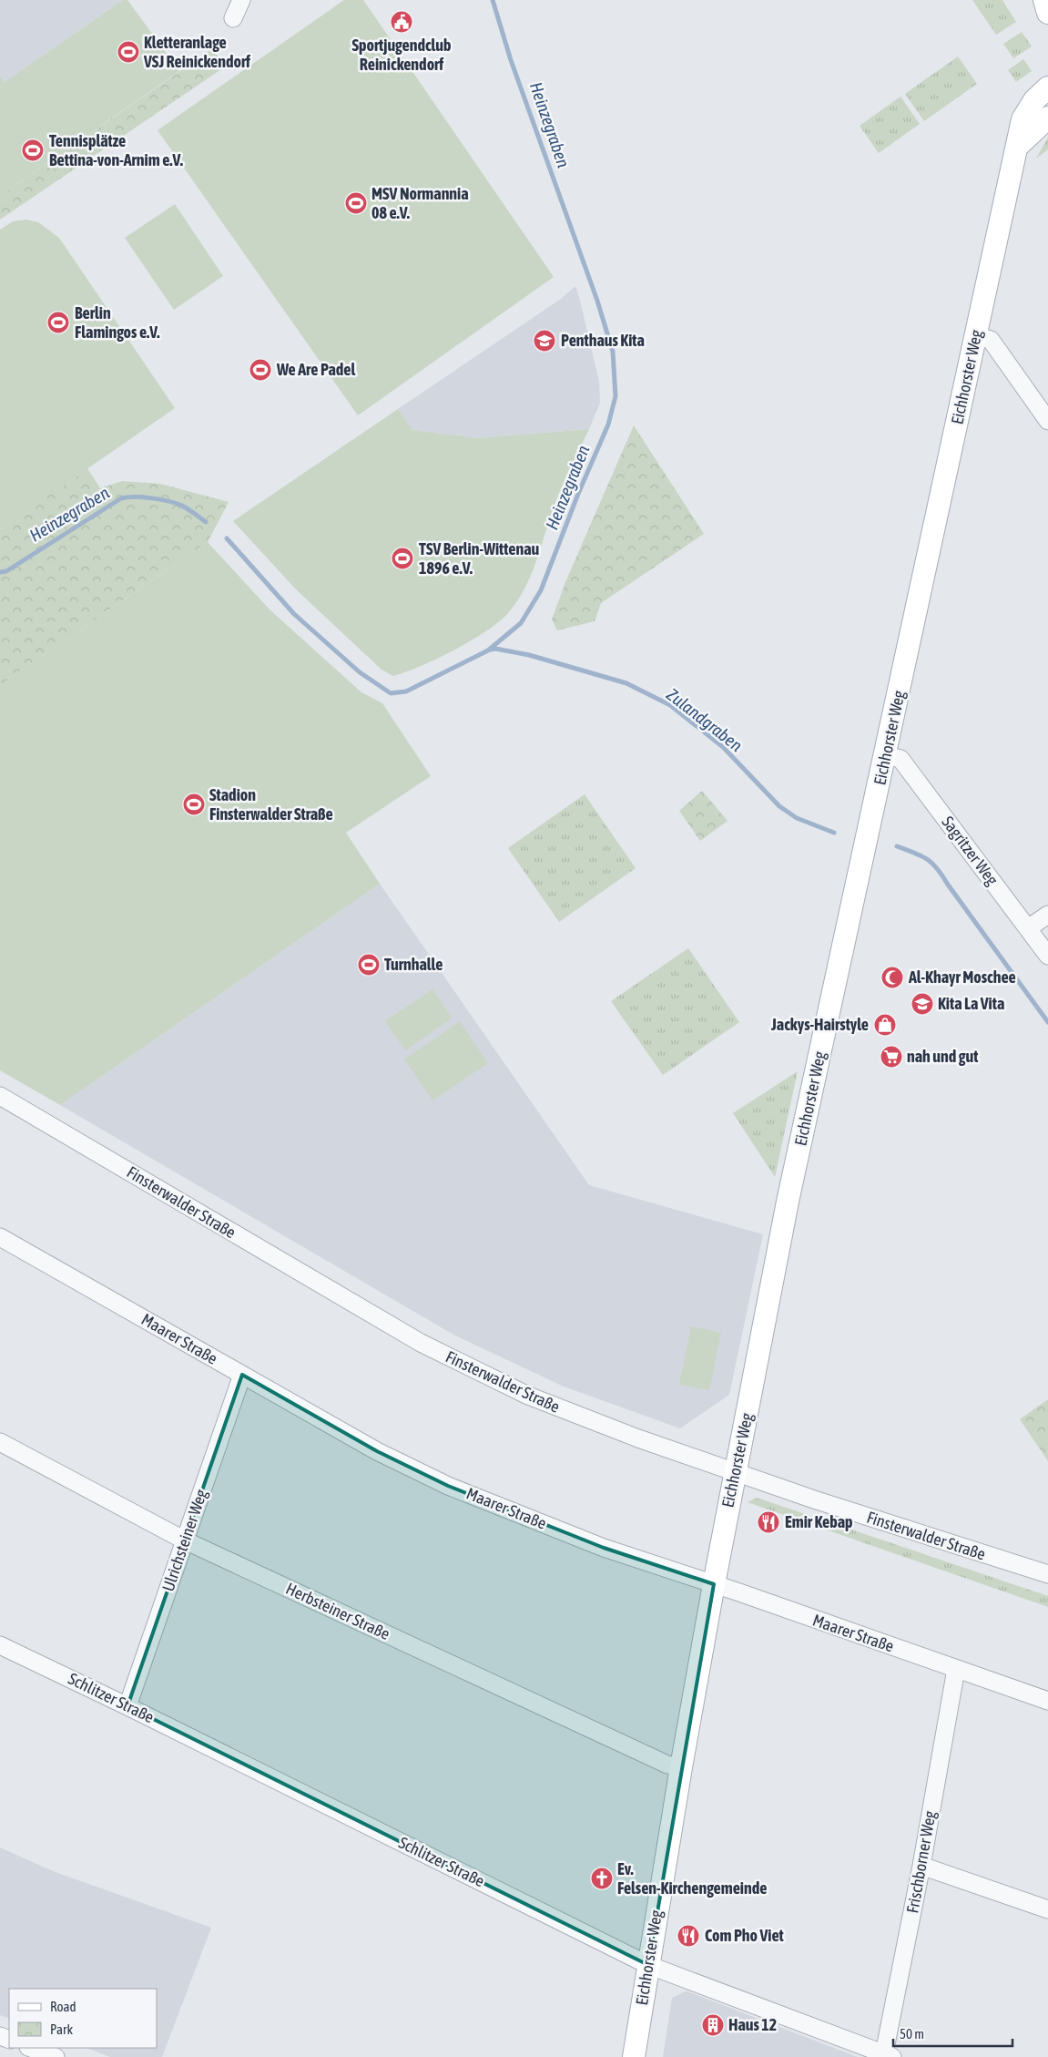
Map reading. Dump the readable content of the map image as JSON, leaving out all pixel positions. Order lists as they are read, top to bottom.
{
  "streets": {
    "main road": ["Eichhorster Weg"],
    "street": [
      "Sagritzer Weg",
      "Finsterwalder Straße",
      "Maarer Straße",
      "Ulrichsteiner Weg",
      "Herbsteiner Straße",
      "Schlitzer Straße",
      "Frischborner Weg"
    ]
  },
  "crossings": [
    ["Eichhorster Weg", "Sagritzer Weg"],
    ["Eichhorster Weg", "Finsterwalder Straße"],
    ["Eichhorster Weg", "Maarer Straße"],
    ["Eichhorster Weg", "Herbsteiner Straße"],
    ["Eichhorster Weg", "Schlitzer Straße"],
    ["Maarer Straße", "Ulrichsteiner Weg"],
    ["Maarer Straße", "Frischborner Weg"],
    ["Ulrichsteiner Weg", "Herbsteiner Straße"],
    ["Ulrichsteiner Weg", "Schlitzer Straße"],
    ["Schlitzer Straße", "Frischborner Weg"]
  ],
  "water": ["Heinzegraben", "Zulandgraben"],
  "places": {
    "public building": ["Sportjugendclub Reinickendorf"],
    "sports": [
      "Kletteranlage VSJ Reinickendorf",
      "Tennisplätze Bettina-von-Arnim e.V.",
      "MSV Normannia 08 e.V.",
      "Berlin Flamingos e.V.",
      "We Are Padel",
      "TSV Berlin-Wittenau 1896 e.V.",
      "Stadion Finsterwalder Straße",
      "Turnhalle"
    ],
    "school or university": ["Penthaus Kita", "Kita La Vita"],
    "mosque": ["Al-Khayr Moschee"],
    "shop": ["Jackys-Hairstyle"],
    "supermarket": ["nah und gut"],
    "restaurant": ["Emir Kebap", "Com Pho Viet"],
    "church": ["Ev. Felsen-Kirchengemeinde"],
    "building": ["Haus 12"]
  },
  "legend": ["Road", "Park"],
  "scale_bar": "50 m"
}
